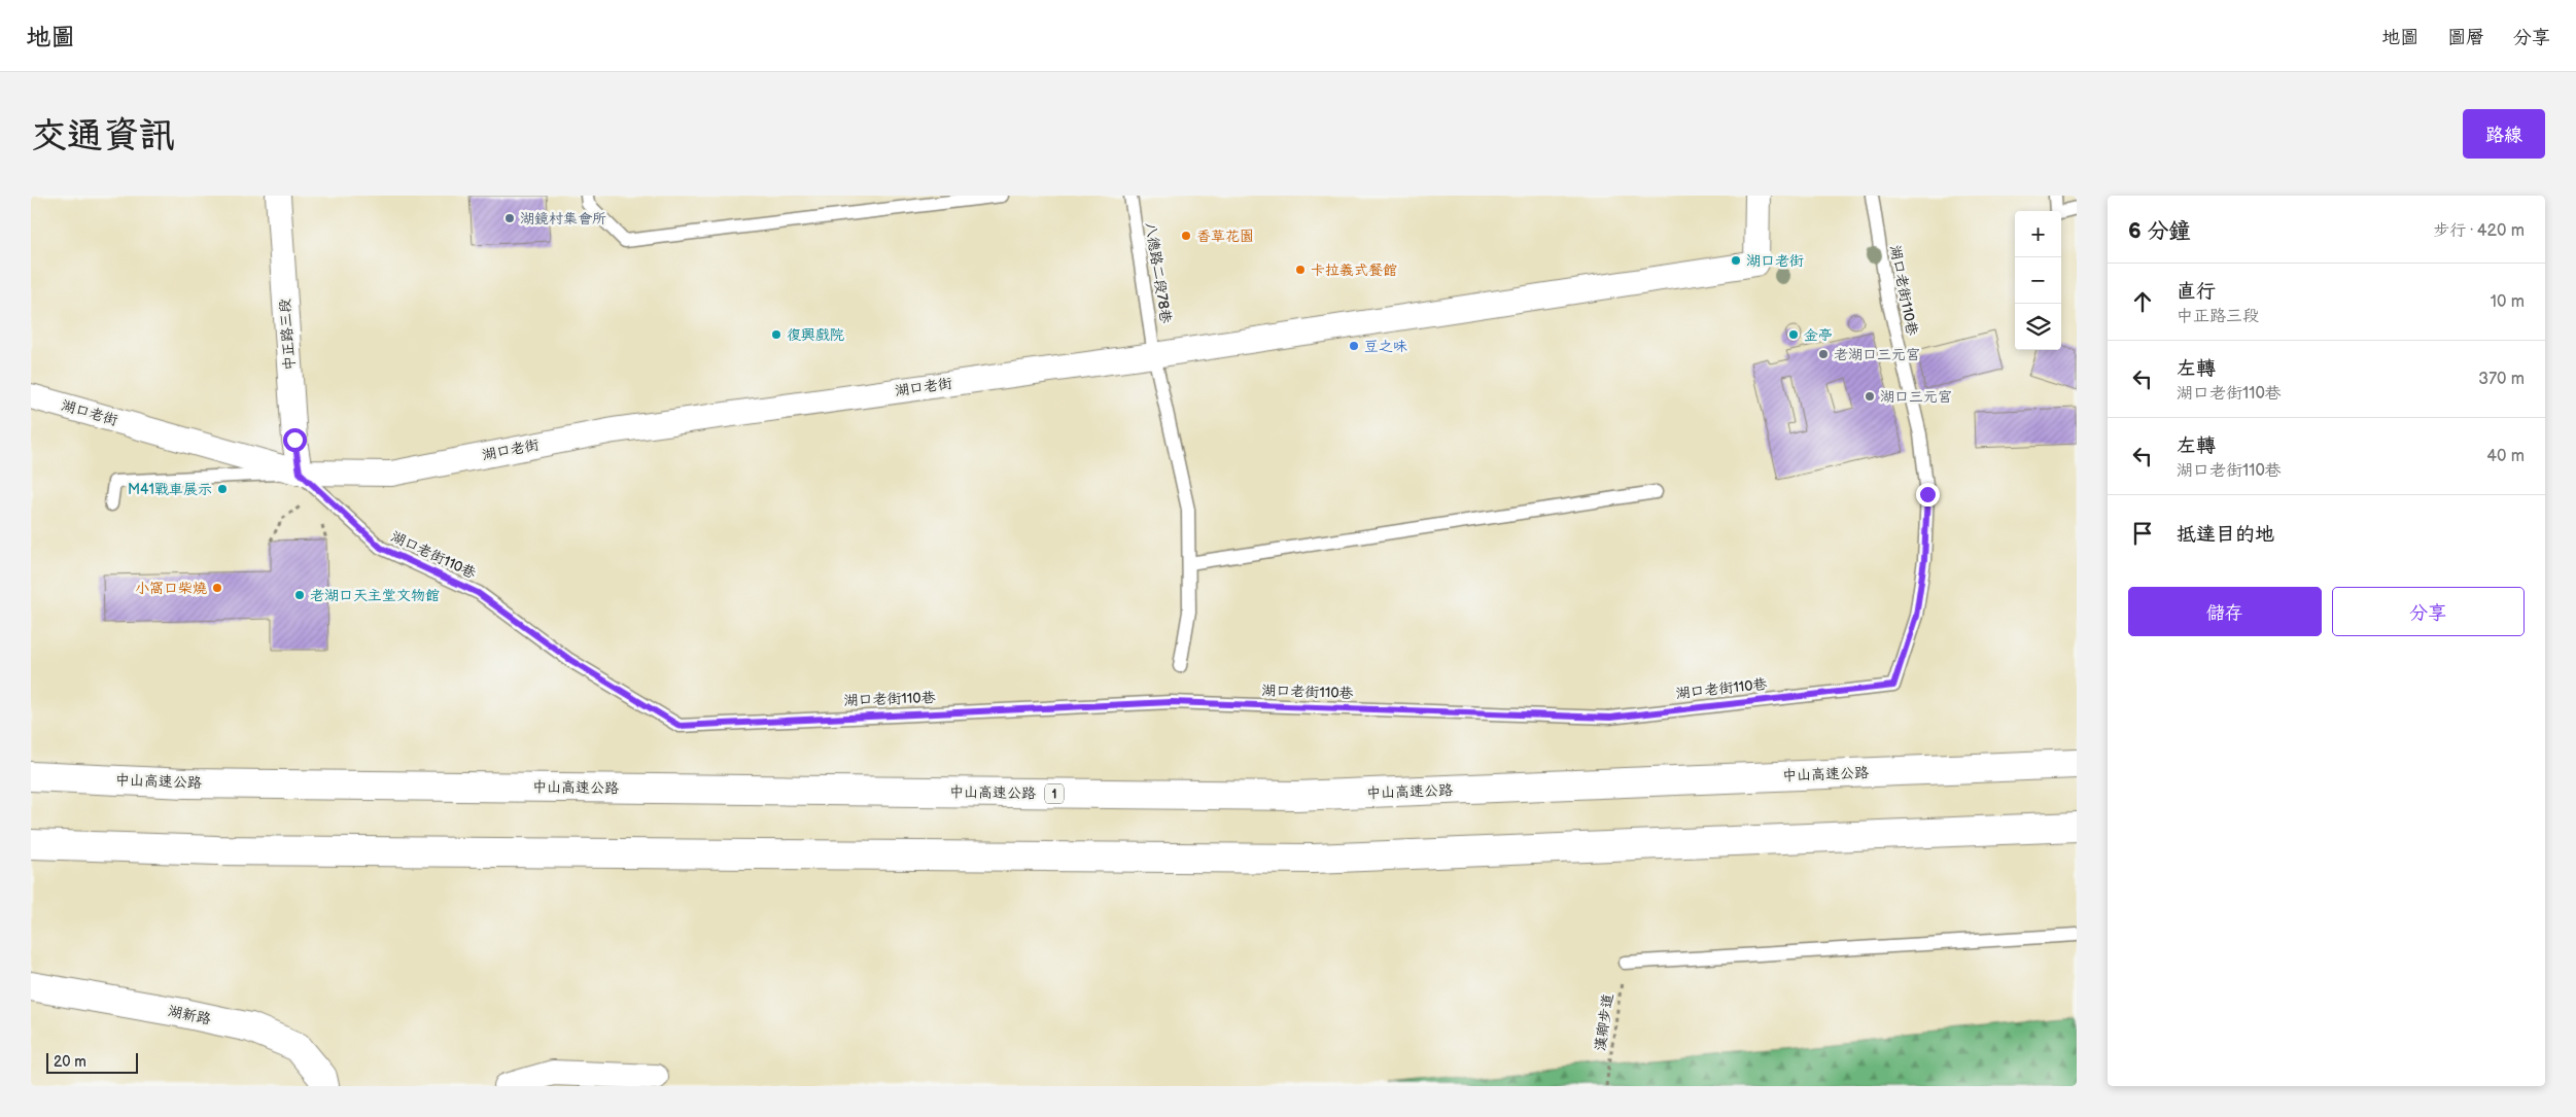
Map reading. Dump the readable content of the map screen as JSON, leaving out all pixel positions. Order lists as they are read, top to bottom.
{
  "streets": {
    "main road": ["中山高速公路", "1", "湖新路"],
    "street": ["中正路三段", "湖口老街"],
    "lane": ["八德路二段78巷", "湖口老街110巷"],
    "path": ["漢卿步道"]
  },
  "crossings": [
    ["八德路二段78巷", "湖口老街"],
    ["湖口老街110巷", "中正路三段"],
    ["湖口老街110巷", "湖口老街"],
    ["中正路三段", "湖口老街"]
  ],
  "places": [
    "湖鏡村集會所",
    "香草花園",
    "湖口老街",
    "卡拉義式餐館",
    "復興戲院",
    "金亭",
    "豆之味",
    "老湖口三元宮",
    "湖口三元宮",
    "M41戰車展示",
    "小窩口柴燒",
    "老湖口天主堂文物館"
  ],
  "scale_bar": "20 m",
  "page": {
    "header": "地圖",
    "nav": ["地圖", "圖層", "分享"],
    "buttons": [
      "路線",
      ["儲存", "分享"]
    ],
    "title": "交通資訊",
    "heading": ["6 分鐘", "步行 · 420 m"],
    "map_buttons": ["+", "−"],
    "list": [
      ["直行", "中正路三段", "10 m"],
      ["左轉", "湖口老街110巷", "370 m"],
      ["左轉", "湖口老街110巷", "40 m"],
      "抵達目的地"
    ],
    "scale": "20 m"
  }
}
